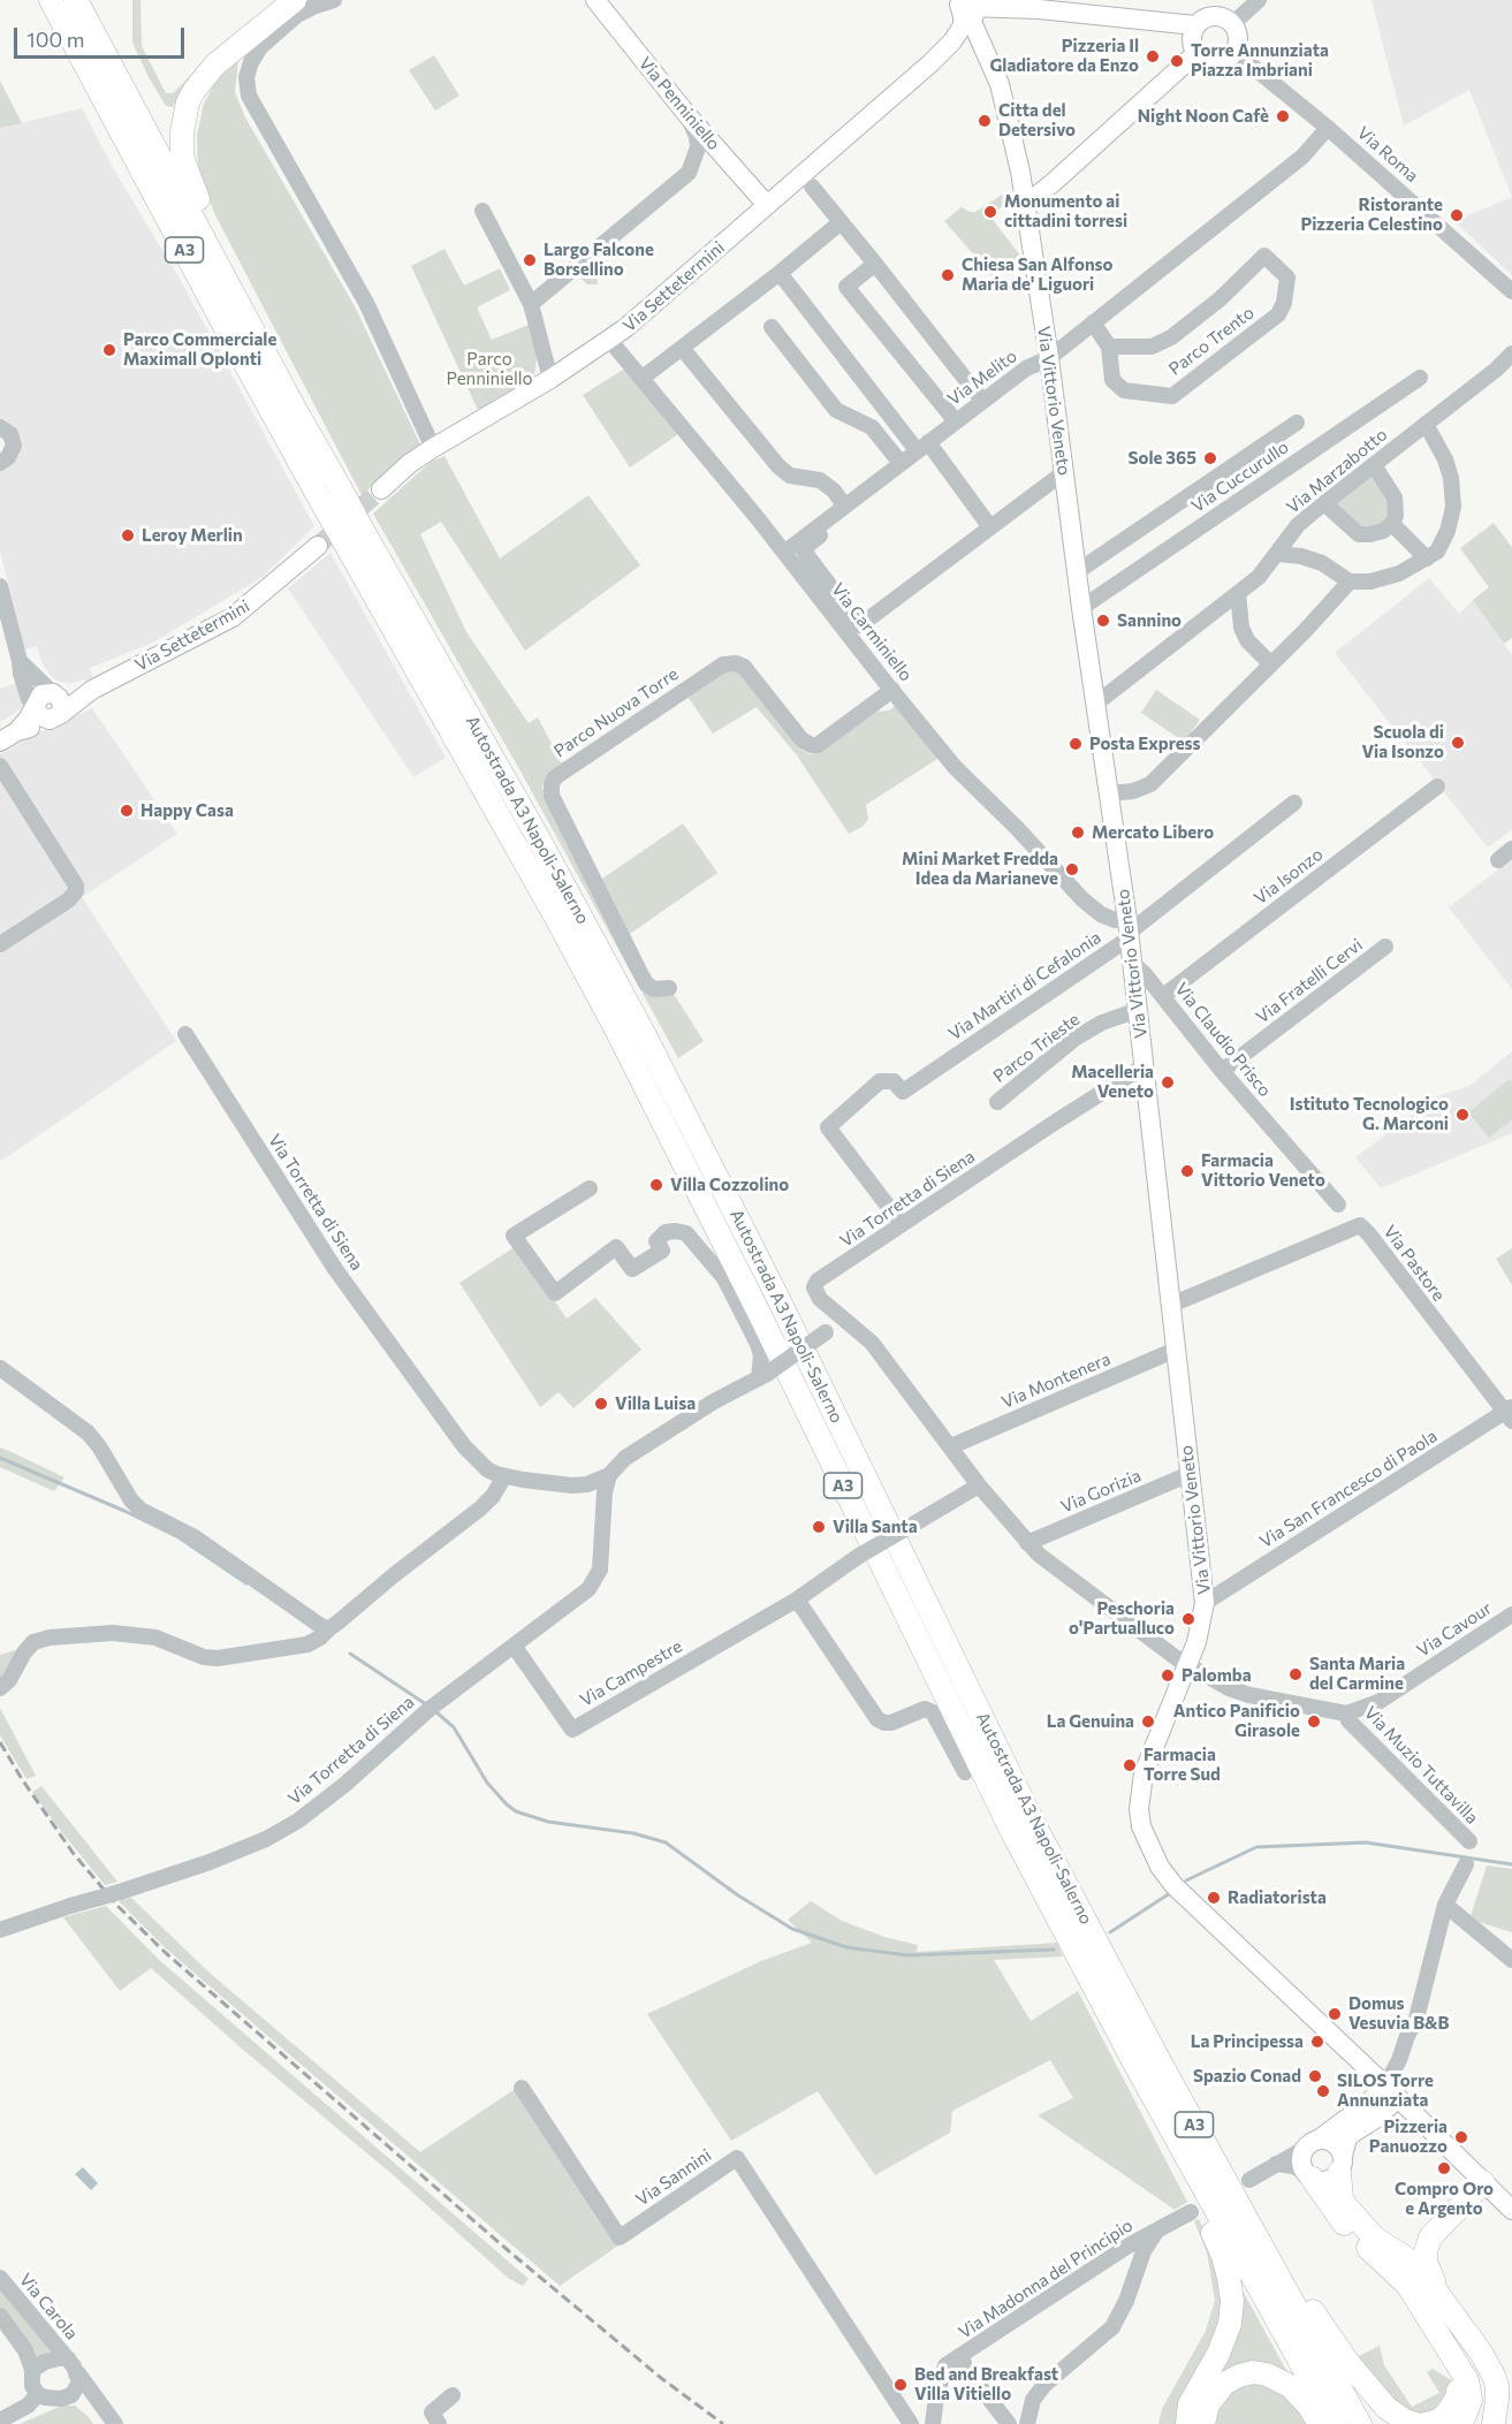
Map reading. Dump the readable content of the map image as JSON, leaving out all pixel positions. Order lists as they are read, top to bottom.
{
  "streets": {
    "highway": ["A3", "Autostrada A3 Napoli-Salerno"],
    "main road": ["Via Penniniello", "Via Settetermini", "Via Vittorio Veneto"],
    "street": [
      "Via Roma",
      "Parco Trento",
      "Via Melito",
      "Via Marzabotto",
      "Via Cuccurullo",
      "Via Carminiello",
      "Parco Nuova Torre",
      "Via Isonzo",
      "Via Fratelli Cervi",
      "Via Martiri di Cefalonia",
      "Via Claudio Prisco",
      "Parco Trieste",
      "Via Torretta di Siena",
      "Via Pastore",
      "Via Montenera",
      "Via San Francesco di Paola",
      "Via Gorizia",
      "Via Cavour",
      "Via Campestre",
      "Via Muzio Tuttavilla",
      "Via Sannini",
      "Via Madonna del Principio",
      "Via Carola"
    ]
  },
  "crossings": [
    ["Via Penniniello", "Via Settetermini"],
    ["Via Roma", "Via Melito"],
    ["Via Settetermini", "Via Carminiello"],
    ["Parco Trento", "Via Melito"],
    ["Via Melito", "Via Vittorio Veneto"],
    ["Via Melito", "Via Carminiello"],
    ["Via Vittorio Veneto", "Via Marzabotto"],
    ["Via Vittorio Veneto", "Via Cuccurullo"],
    ["Via Vittorio Veneto", "Via Carminiello"],
    ["Via Vittorio Veneto", "Via Martiri di Cefalonia"],
    ["Via Vittorio Veneto", "Via Claudio Prisco"],
    ["Via Vittorio Veneto", "Parco Trieste"],
    ["Via Vittorio Veneto", "Via Torretta di Siena"],
    ["Via Vittorio Veneto", "Via Pastore"],
    ["Via Vittorio Veneto", "Via Montenera"],
    ["Via Vittorio Veneto", "Via San Francesco di Paola"],
    ["Via Vittorio Veneto", "Via Gorizia"],
    ["Via Carminiello", "Parco Nuova Torre"],
    ["Via Carminiello", "Via Martiri di Cefalonia"],
    ["Via Isonzo", "Via Claudio Prisco"],
    ["Via Fratelli Cervi", "Via Claudio Prisco"],
    ["Via Martiri di Cefalonia", "Via Torretta di Siena"],
    ["Via Torretta di Siena", "Via Campestre"],
    ["Via Pastore", "Via San Francesco di Paola"],
    ["Via Cavour", "Via Muzio Tuttavilla"]
  ],
  "parks": ["Parco Penniniello"],
  "places": [
    "Pizzeria Il Gladiatore da Enzo",
    "Torre Annunziata Piazza Imbriani",
    "Night Noon Cafè",
    "Citta del Detersivo",
    "Monumento ai cittadini torresi",
    "Ristorante Pizzeria Celestino",
    "Largo Falcone Borsellino",
    "Chiesa San Alfonso Maria de' Liguori",
    "Parco Commerciale Maximall Oplonti",
    "Sole 365",
    "Leroy Merlin",
    "Sannino",
    "Scuola di Via Isonzo",
    "Posta Express",
    "Happy Casa",
    "Mercato Libero",
    "Mini Market Fredda Idea da Marianeve",
    "Macelleria Veneto",
    "Istituto Tecnologico G. Marconi",
    "Farmacia Vittorio Veneto",
    "Villa Cozzolino",
    "Villa Luisa",
    "Villa Santa",
    "Peschoria o'Partualluco",
    "Santa Maria del Carmine",
    "Palomba",
    "La Genuina",
    "Antico Panificio Girasole",
    "Farmacia Torre Sud",
    "Radiatorista",
    "Domus Vesuvia B&B",
    "La Principessa",
    "Spazio Conad",
    "SILOS Torre Annunziata",
    "Pizzeria Panuozzo",
    "Compro Oro e Argento",
    "Bed and Breakfast Villa Vitiello"
  ],
  "scale_bar": "100 m"
}
